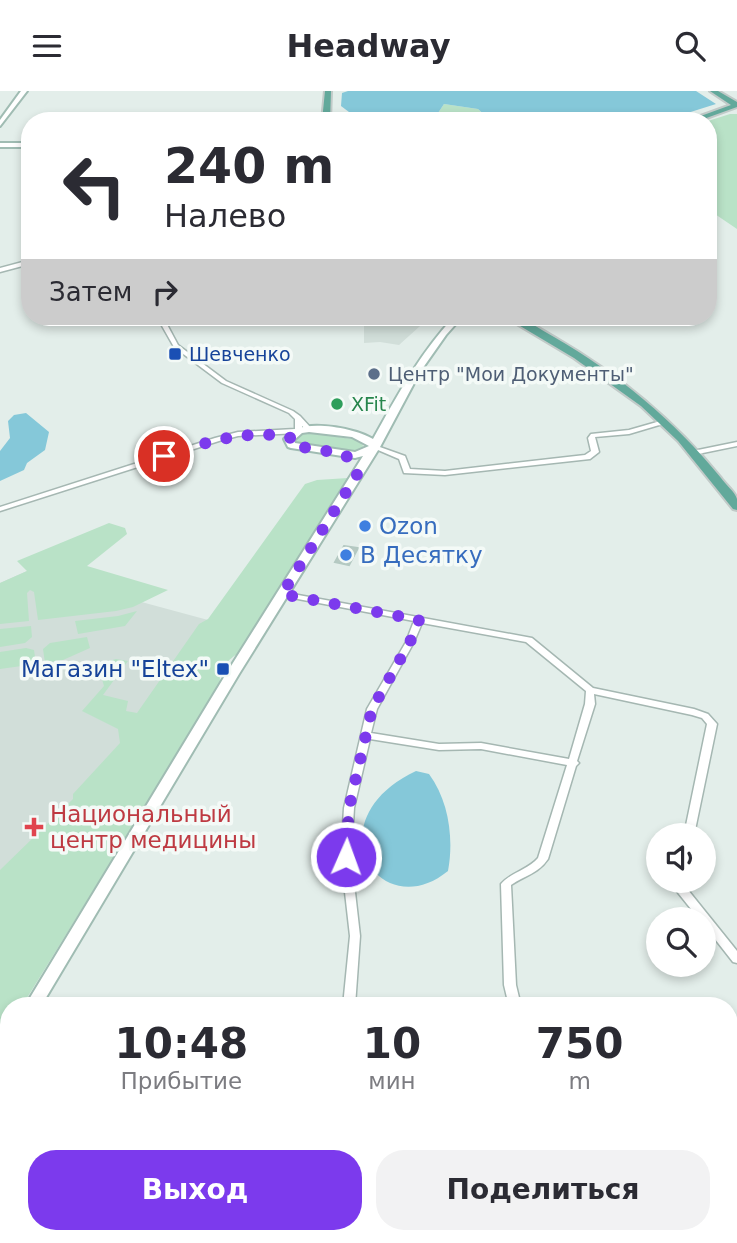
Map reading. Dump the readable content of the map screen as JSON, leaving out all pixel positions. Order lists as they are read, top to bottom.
{
  "places": {
    "transit": ["Шевченко", "Магазин \"Eltex\""],
    "other": [
      "Центр \"Мои Документы\"",
      "XFit",
      "Ozon",
      "В Десятку"
    ],
    "health": ["Национальный центр медицины"]
  },
  "page": {
    "header": "Headway",
    "turn": ["240 m", "Налево"],
    "then": "Затем",
    "eta": [
      "10:48",
      "Прибытие",
      "10",
      "мин",
      "750",
      "m"
    ],
    "buttons": ["Выход", "Поделиться"]
  }
}
